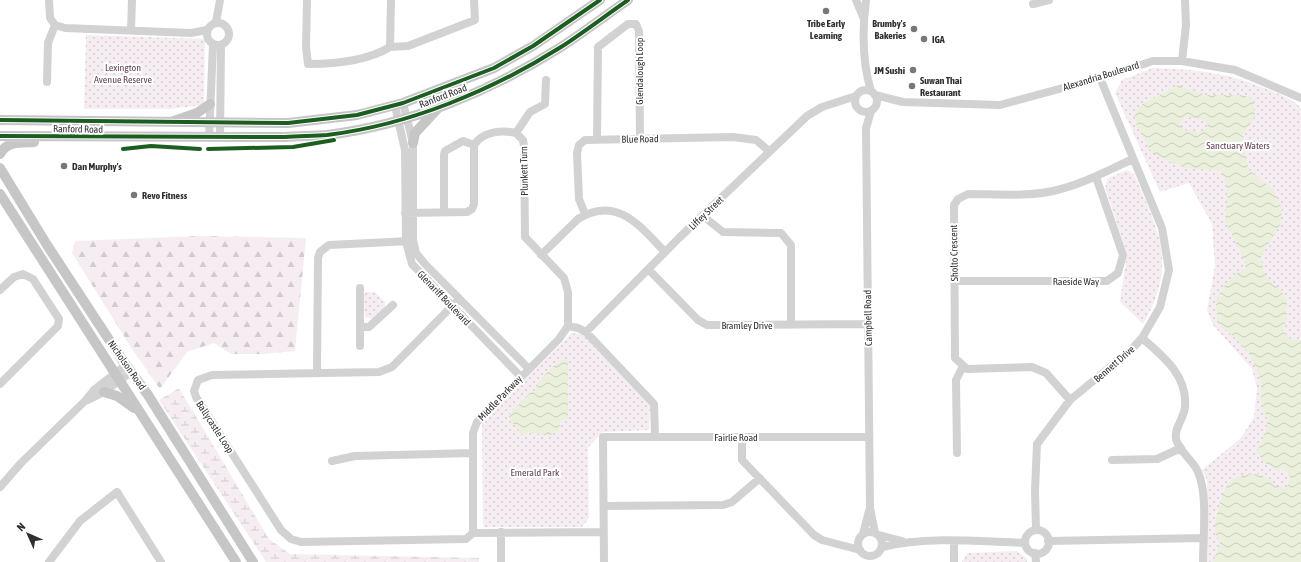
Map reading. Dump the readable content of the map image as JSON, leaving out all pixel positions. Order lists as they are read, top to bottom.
{
  "streets": {
    "main road": ["Ranford Road", "Nicholson Road"],
    "street": [
      "Glendalough Loop",
      "Alexandria Boulevard",
      "Blue Road",
      "Plunkett Turn",
      "Liffey Street",
      "Sholto Crescent",
      "Raeside Way",
      "Glenariff Boulevard",
      "Campbell Road",
      "Bramley Drive",
      "Bennett Drive",
      "Middle Parkway",
      "Ballycastle Loop",
      "Fairlie Road"
    ]
  },
  "crossings": [
    ["Glendalough Loop", "Blue Road"],
    ["Alexandria Boulevard", "Liffey Street"],
    ["Alexandria Boulevard", "Campbell Road"],
    ["Alexandria Boulevard", "Bennett Drive"],
    ["Ranford Road", "Glenariff Boulevard"],
    ["Blue Road", "Liffey Street"],
    ["Plunkett Turn", "Middle Parkway"],
    ["Liffey Street", "Campbell Road"],
    ["Liffey Street", "Bramley Drive"],
    ["Sholto Crescent", "Raeside Way"],
    ["Sholto Crescent", "Bennett Drive"],
    ["Glenariff Boulevard", "Middle Parkway"],
    ["Glenariff Boulevard", "Ballycastle Loop"],
    ["Campbell Road", "Bramley Drive"],
    ["Campbell Road", "Fairlie Road"],
    ["Middle Parkway", "Ballycastle Loop"]
  ],
  "parks": ["Lexington Avenue Reserve", "Sanctuary Waters", "Emerald Park"],
  "places": [
    "Tribe Early Learning",
    "Brumby's Bakeries",
    "IGA",
    "JM Sushi",
    "Suwan Thai Restaurant",
    "Dan Murphy's",
    "Revo Fitness"
  ],
  "north": "top left"
}
